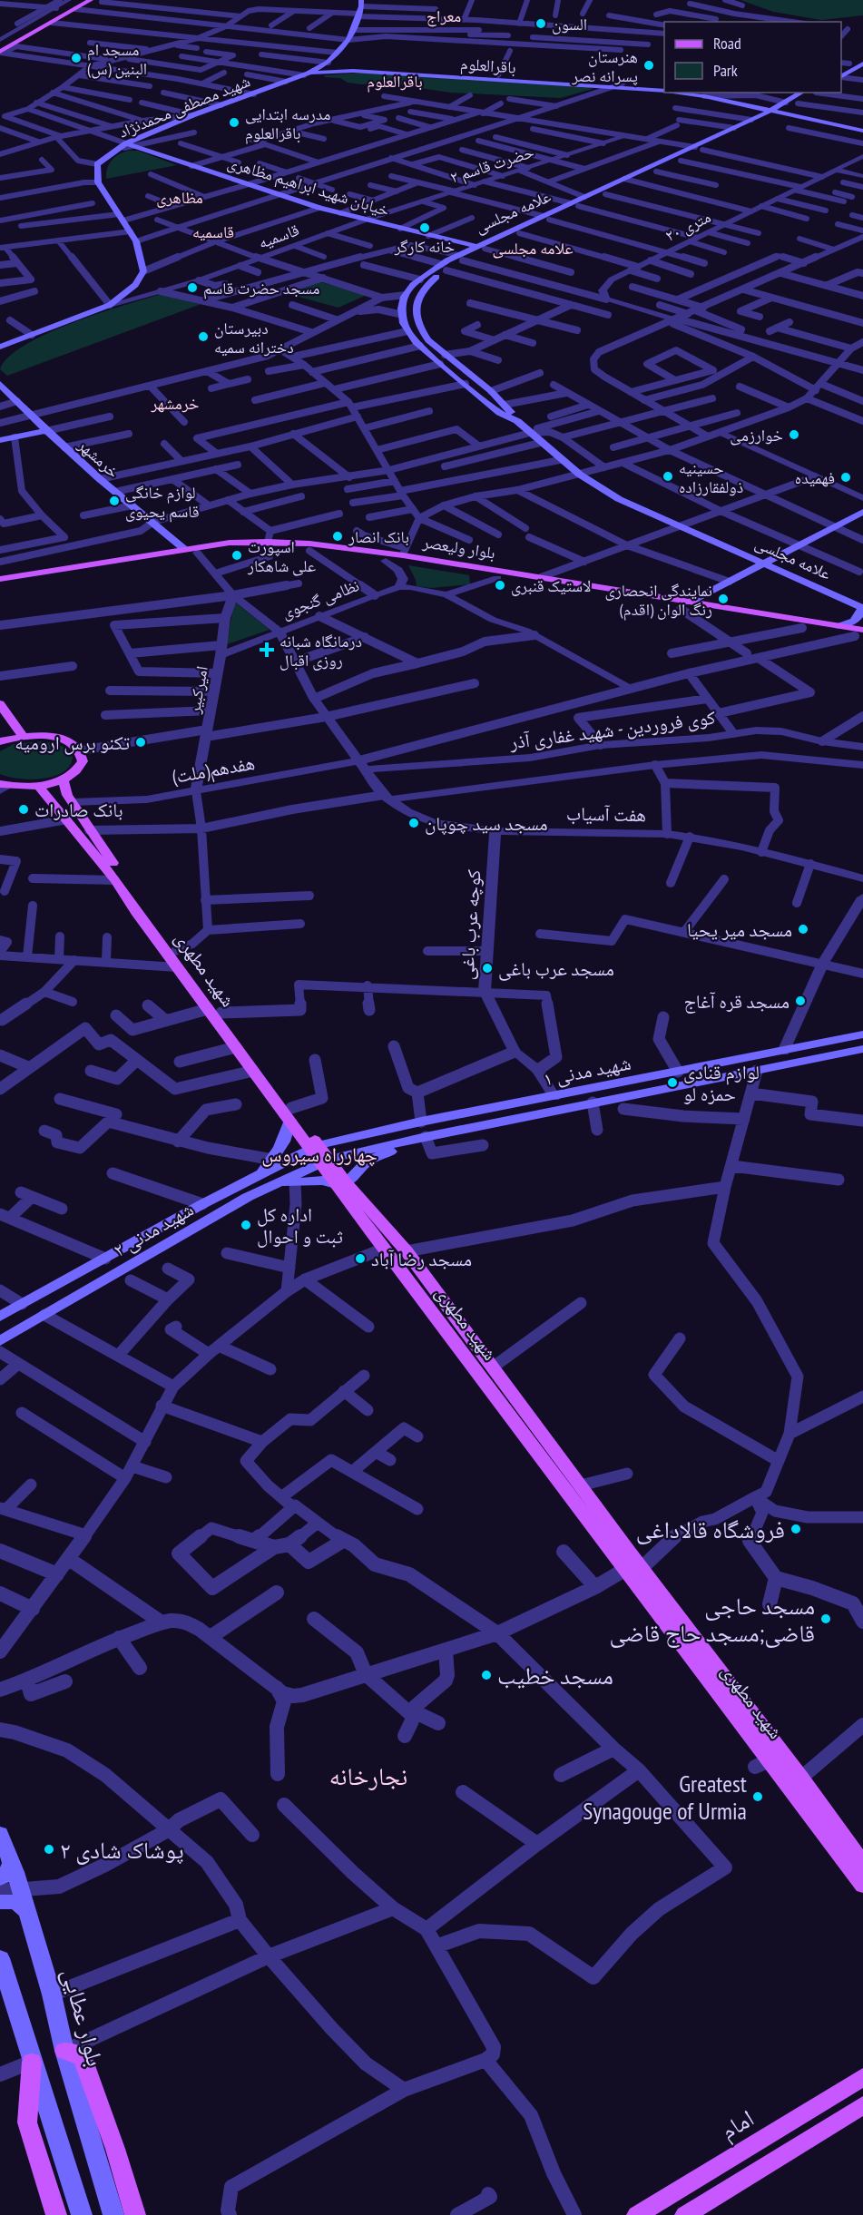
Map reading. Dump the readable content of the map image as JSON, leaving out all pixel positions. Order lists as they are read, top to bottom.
{
  "streets": {
    "main road": [
      "باقرالعلوم",
      "شهید مصطفی محمدنژاد",
      "خیابان شهید ابراهیم مظاهری",
      "علامه مجلسی",
      "خرمشهر",
      "بلوار ولیعصر",
      "شهید مطهری",
      "شهید مدنی ۱",
      "شهید مدنی ۲",
      "بلوار عطایی",
      "امام"
    ],
    "street": [
      "۲ حضرت قاسم",
      "۲۰ متری",
      "قاسمیه",
      "نظامی گنجوی",
      "امیرکبیر",
      "کوی فروردین - شهید غفاری آذر",
      "هفدهم(ملت)",
      "هفت آسیاب",
      "کوچه عرب باغی"
    ]
  },
  "crossings": [
    ["باقرالعلوم", "شهید مصطفی محمدنژاد"],
    ["باقرالعلوم", "علامه مجلسی"],
    ["شهید مصطفی محمدنژاد", "خیابان شهید ابراهیم مظاهری"],
    ["۲ حضرت قاسم", "خیابان شهید ابراهیم مظاهری"],
    ["۲ حضرت قاسم", "قاسمیه"],
    ["خیابان شهید ابراهیم مظاهری", "علامه مجلسی"],
    ["خیابان شهید ابراهیم مظاهری", "قاسمیه"],
    ["خرمشهر", "بلوار ولیعصر"],
    ["نظامی گنجوی", "امیرکبیر"],
    ["نظامی گنجوی", "هفت آسیاب"],
    ["امیرکبیر", "هفدهم(ملت)"],
    ["کوی فروردین - شهید غفاری آذر", "هفدهم(ملت)"],
    ["کوی فروردین - شهید غفاری آذر", "هفت آسیاب"],
    ["هفدهم(ملت)", "هفت آسیاب"],
    ["هفدهم(ملت)", "شهید مطهری"],
    ["هفت آسیاب", "کوچه عرب باغی"],
    ["کوچه عرب باغی", "شهید مدنی ۱"],
    ["شهید مطهری", "شهید مدنی ۱"],
    ["شهید مطهری", "شهید مدنی ۲"],
    ["شهید مدنی ۱", "شهید مدنی ۲"]
  ],
  "districts": [
    "معراج",
    "باقرالعلوم",
    "مظاهری",
    "قاسمیه",
    "علامه مجلسی",
    "خرمشهر",
    "چهارراه سیروس",
    "نجارخانه"
  ],
  "places": {
    "other": [
      "السون",
      "مسجد ام البنین (س)",
      "هنرستان پسرانه نصر",
      "مدرسه ابتدایی باقرالعلوم",
      "خانه کارگر",
      "مسجد حضرت قاسم",
      "دبیرستان دخترانه سمیه",
      "خوارزمی",
      "حسینیه ذولفقارزاده",
      "فهمیده",
      "لوازم خانگی قاسم یحیوی",
      "بانک انصار",
      "اسپورت علی شاهکار",
      "لاستیک قنبری",
      "نمایندگی انحصاری رنگ الوان (اقدم)",
      "تکنو برس ارومیه",
      "بانک صادرات",
      "مسجد سید چوپان",
      "مسجد میر یحیا",
      "مسجد عرب باغی",
      "مسجد قره آغاج",
      "لوازم قنادی حمزه لو",
      "اداره کل ثبت و احوال",
      "مسجد رضا آباد",
      "فروشگاه قالاداغی",
      "مسجد حاجی قاضی;مسجد حاج قاضی",
      "مسجد خطیب",
      "Greatest Synagouge of Urmia",
      "پوشاک شادی ۲"
    ],
    "health": ["درمانگاه شبانه روزی اقبال"]
  },
  "legend": ["Road", "Park"]
}
